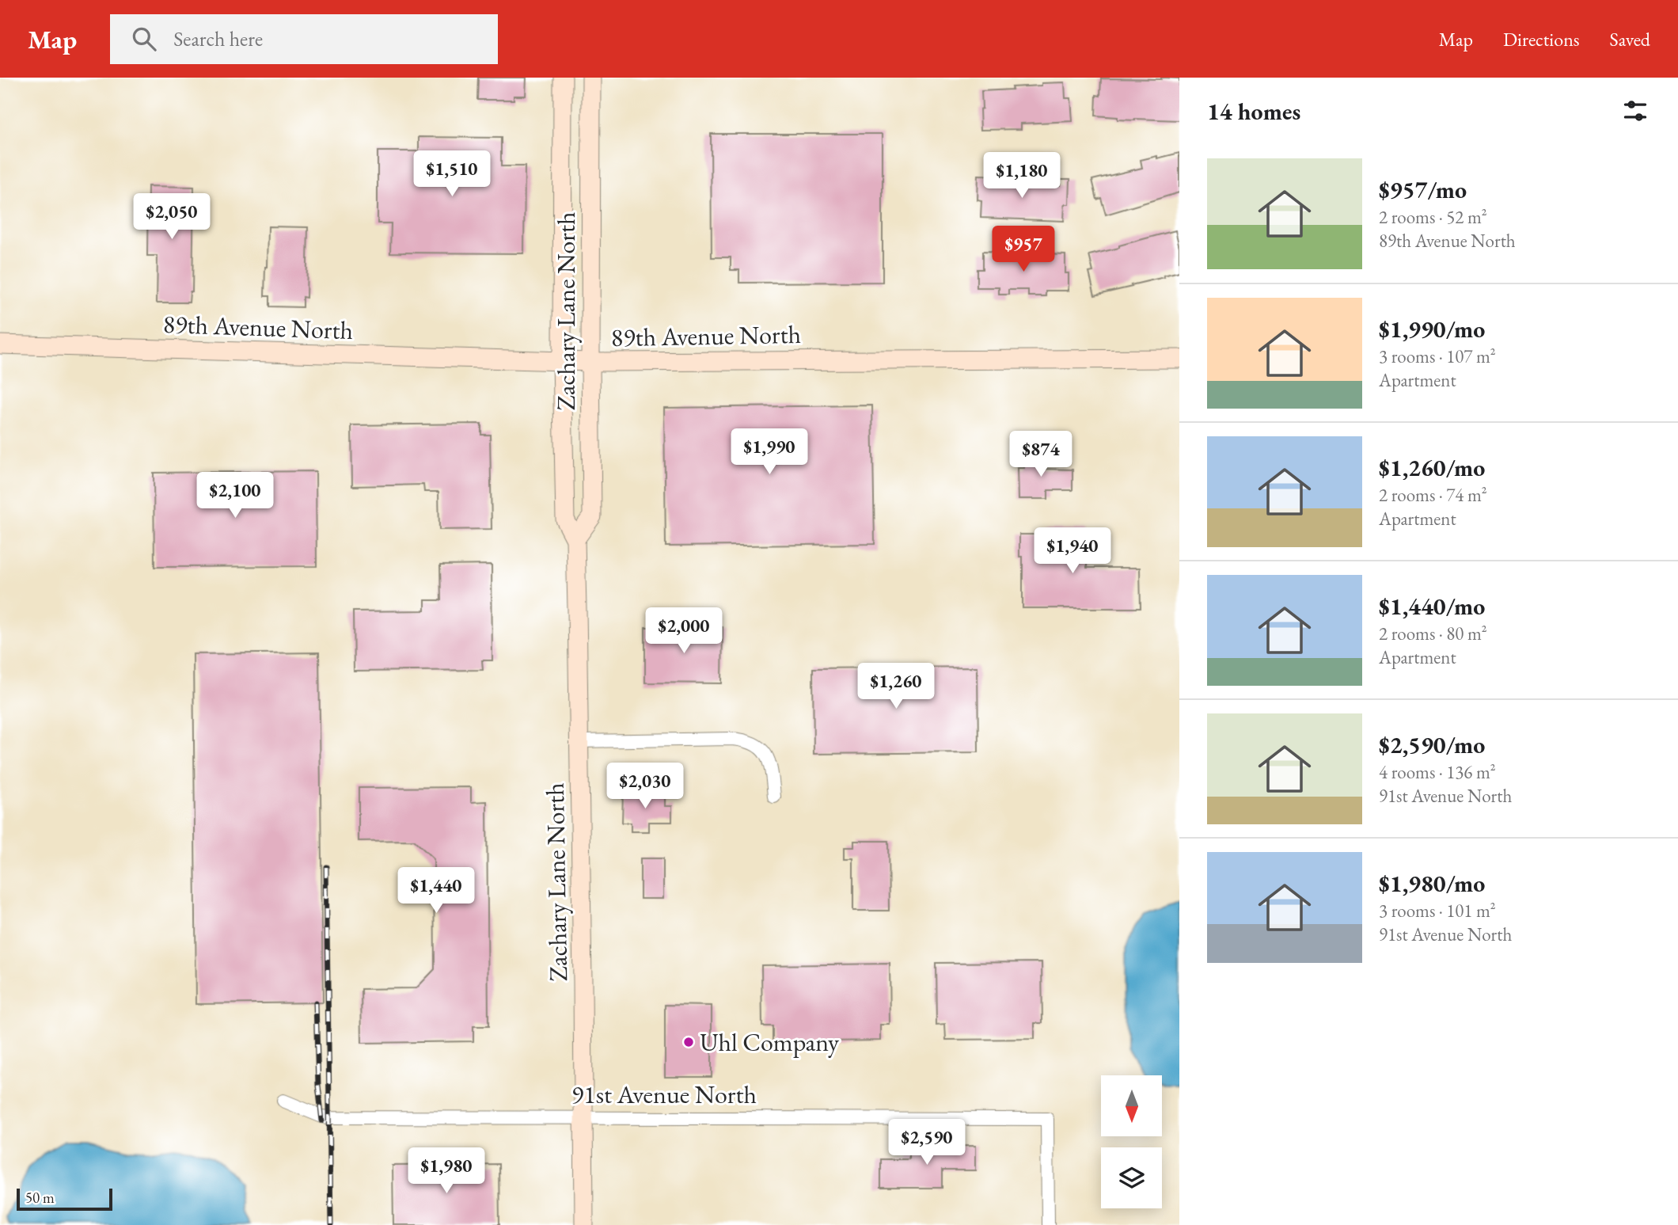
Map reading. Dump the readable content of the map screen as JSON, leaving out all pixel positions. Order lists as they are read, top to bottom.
{
  "streets": {
    "main road": ["Zachary Lane North", "89th Avenue North"],
    "street": ["91st Avenue North"]
  },
  "crossings": [
    ["Zachary Lane North", "89th Avenue North"],
    ["Zachary Lane North", "91st Avenue North"]
  ],
  "places": ["Uhl Company"],
  "scale_bar": "50 m",
  "north": "bottom",
  "page": {
    "header": "Map",
    "search": "Search here",
    "nav": ["Map", "Directions", "Saved"],
    "heading": "14 homes",
    "list": [
      {
        "name": "$957/mo",
        "note": "2 rooms · 52 m² · 89th Avenue North"
      },
      {
        "name": "$1,990/mo",
        "note": "3 rooms · 107 m² · Apartment"
      },
      {
        "name": "$1,260/mo",
        "note": "2 rooms · 74 m² · Apartment"
      },
      {
        "name": "$1,440/mo",
        "note": "2 rooms · 80 m² · Apartment"
      },
      {
        "name": "$2,590/mo",
        "note": "4 rooms · 136 m² · 91st Avenue North"
      },
      {
        "name": "$1,980/mo",
        "note": "3 rooms · 101 m² · 91st Avenue North"
      }
    ],
    "price": [
      "$1,510",
      "$1,180",
      "$2,050",
      "$957",
      "$1,990",
      "$874",
      "$2,100",
      "$1,940",
      "$2,000",
      "$1,260",
      "$2,030",
      "$1,440",
      "$2,590",
      "$1,980"
    ],
    "scale": "50 m"
  }
}
